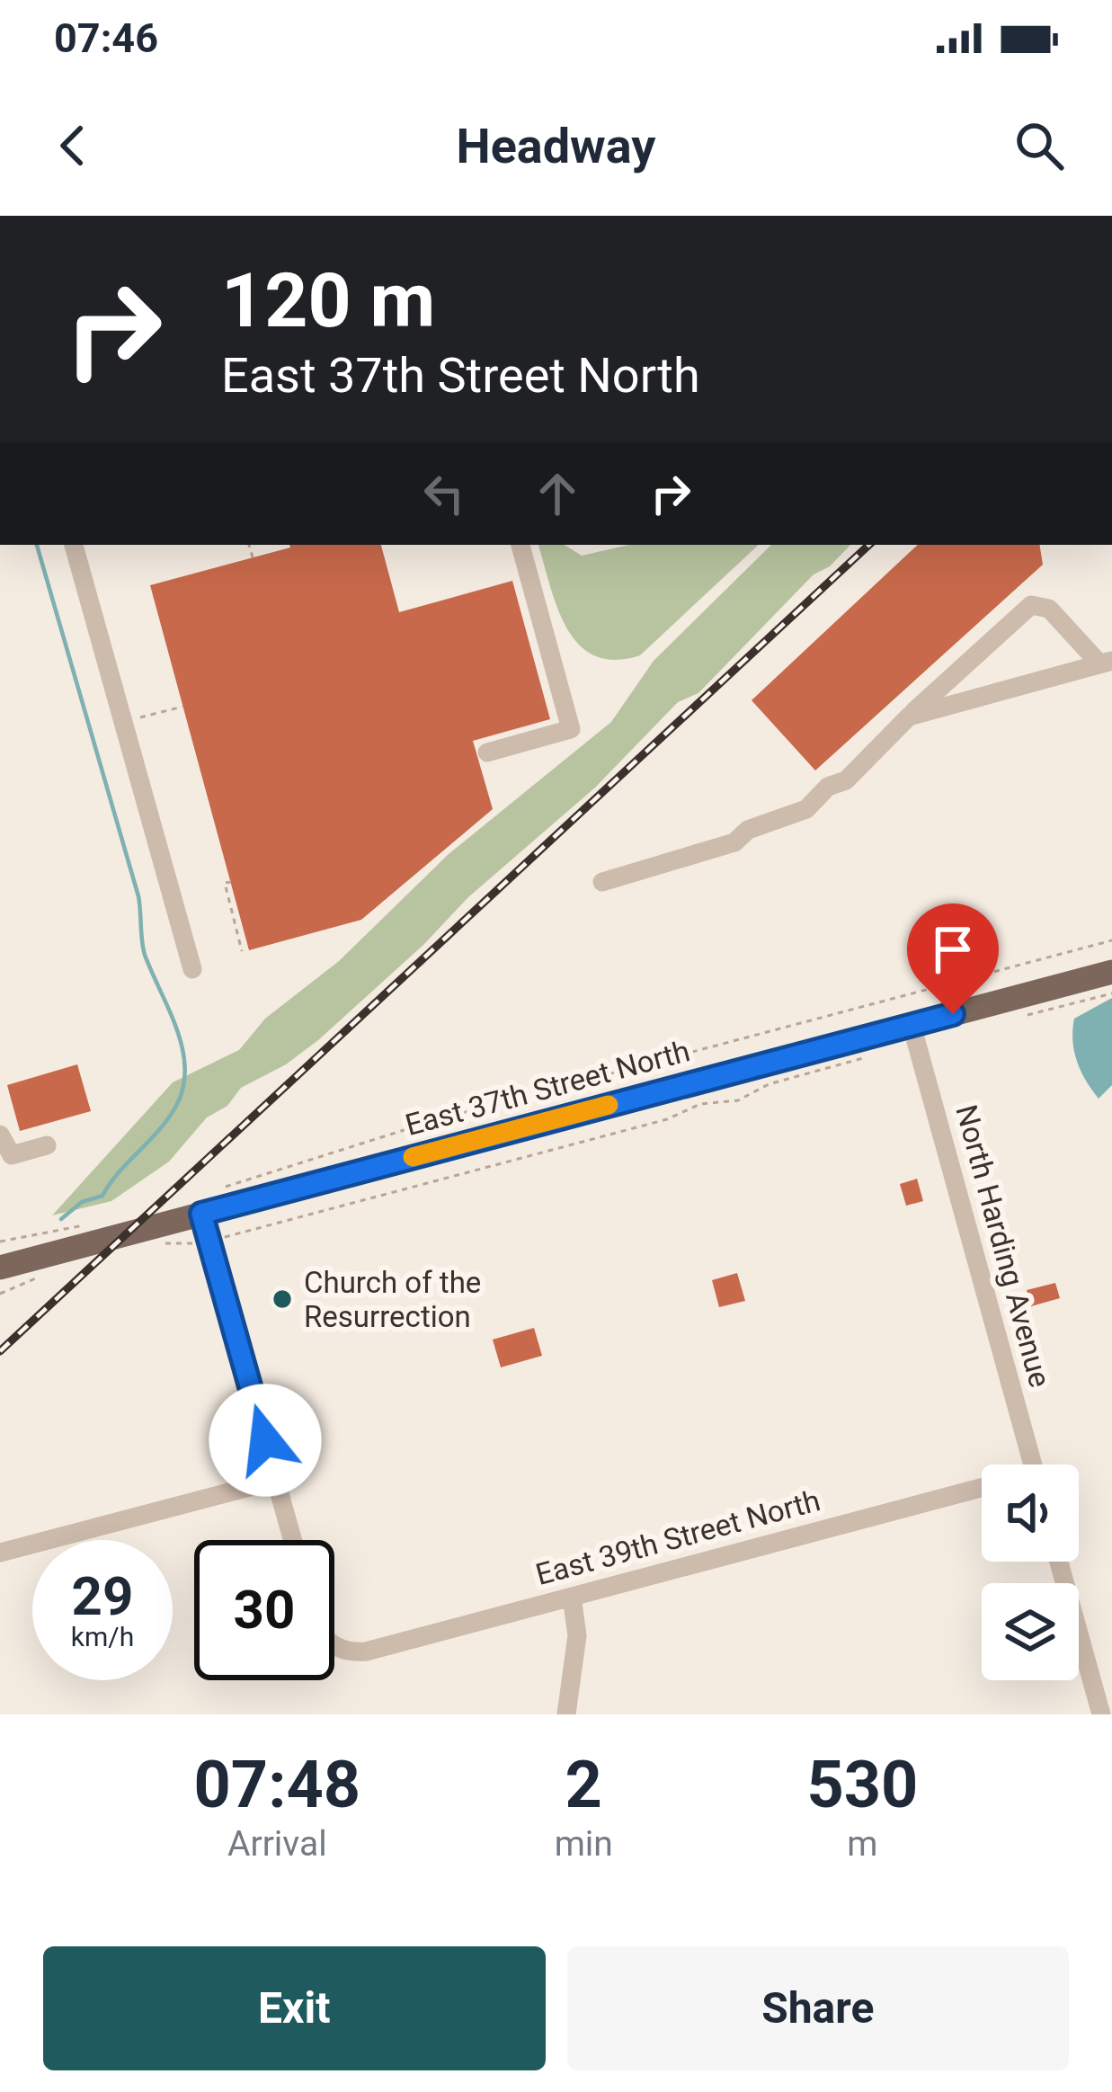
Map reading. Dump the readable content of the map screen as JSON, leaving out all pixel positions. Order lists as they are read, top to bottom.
{
  "streets": {
    "main road": ["East 37th Street North"],
    "street": ["North Harding Avenue", "East 39th Street North"]
  },
  "crossings": [
    ["East 37th Street North", "North Harding Avenue"]
  ],
  "places": ["Church of the Resurrection"],
  "page": {
    "status": "07:46",
    "header": "Headway",
    "turn": ["120 m", "East 37th Street North"],
    "speed": "29 km/h",
    "limit": "30",
    "eta": [
      "07:48",
      "Arrival",
      "2",
      "min",
      "530",
      "m"
    ],
    "buttons": ["Exit", "Share"]
  }
}
